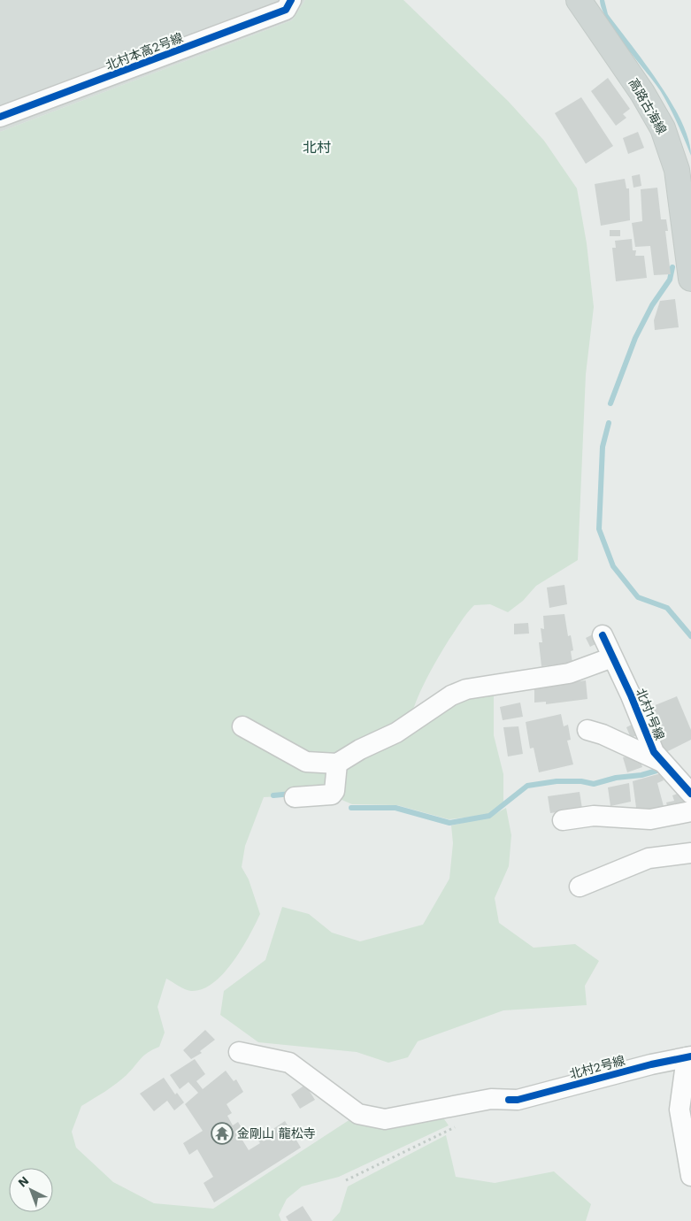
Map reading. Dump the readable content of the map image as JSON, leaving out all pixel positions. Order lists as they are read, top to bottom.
{
  "streets": {
    "main road": ["高路古海線"],
    "street": ["北村本高2号線", "北村1号線", "北村2号線"]
  },
  "districts": ["北村"],
  "places": {
    "temple": ["金剛山 龍松寺"]
  },
  "north": "top left"
}
